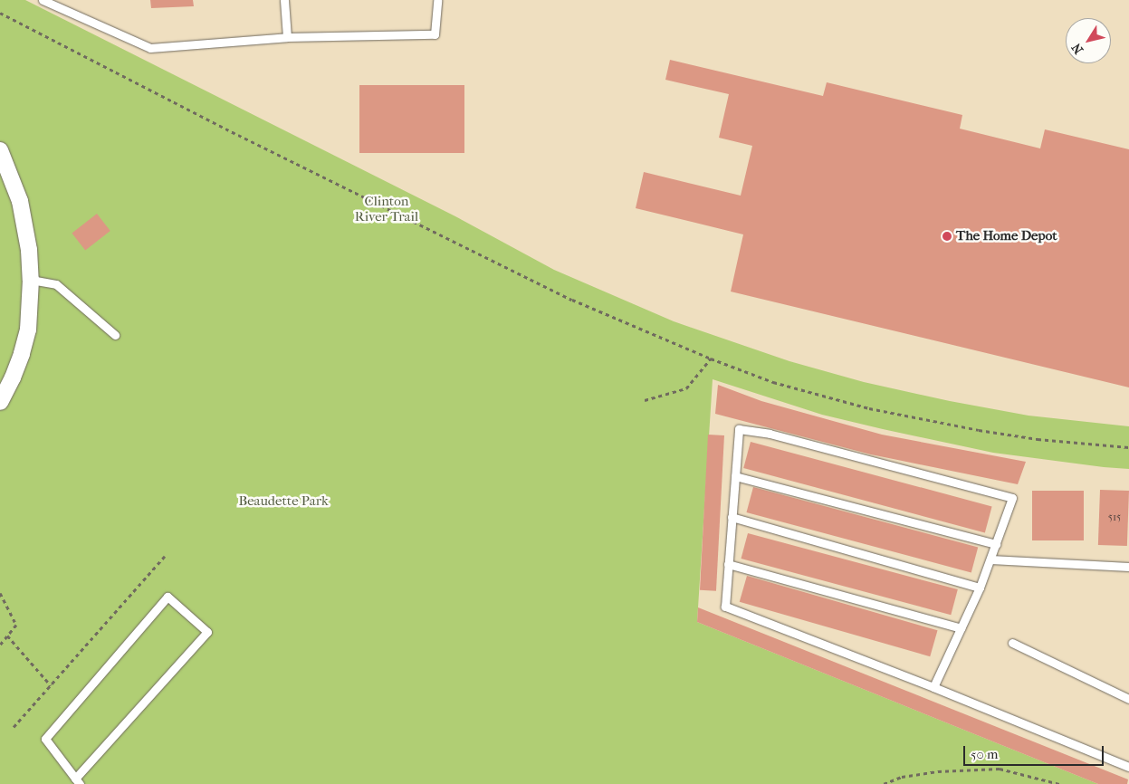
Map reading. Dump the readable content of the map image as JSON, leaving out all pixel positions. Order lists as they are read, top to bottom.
{
  "parks": ["Clinton River Trail", "Beaudette Park"],
  "places": ["The Home Depot"],
  "house_numbers": ["515"],
  "scale_bar": "50 m",
  "north": "bottom left"
}
